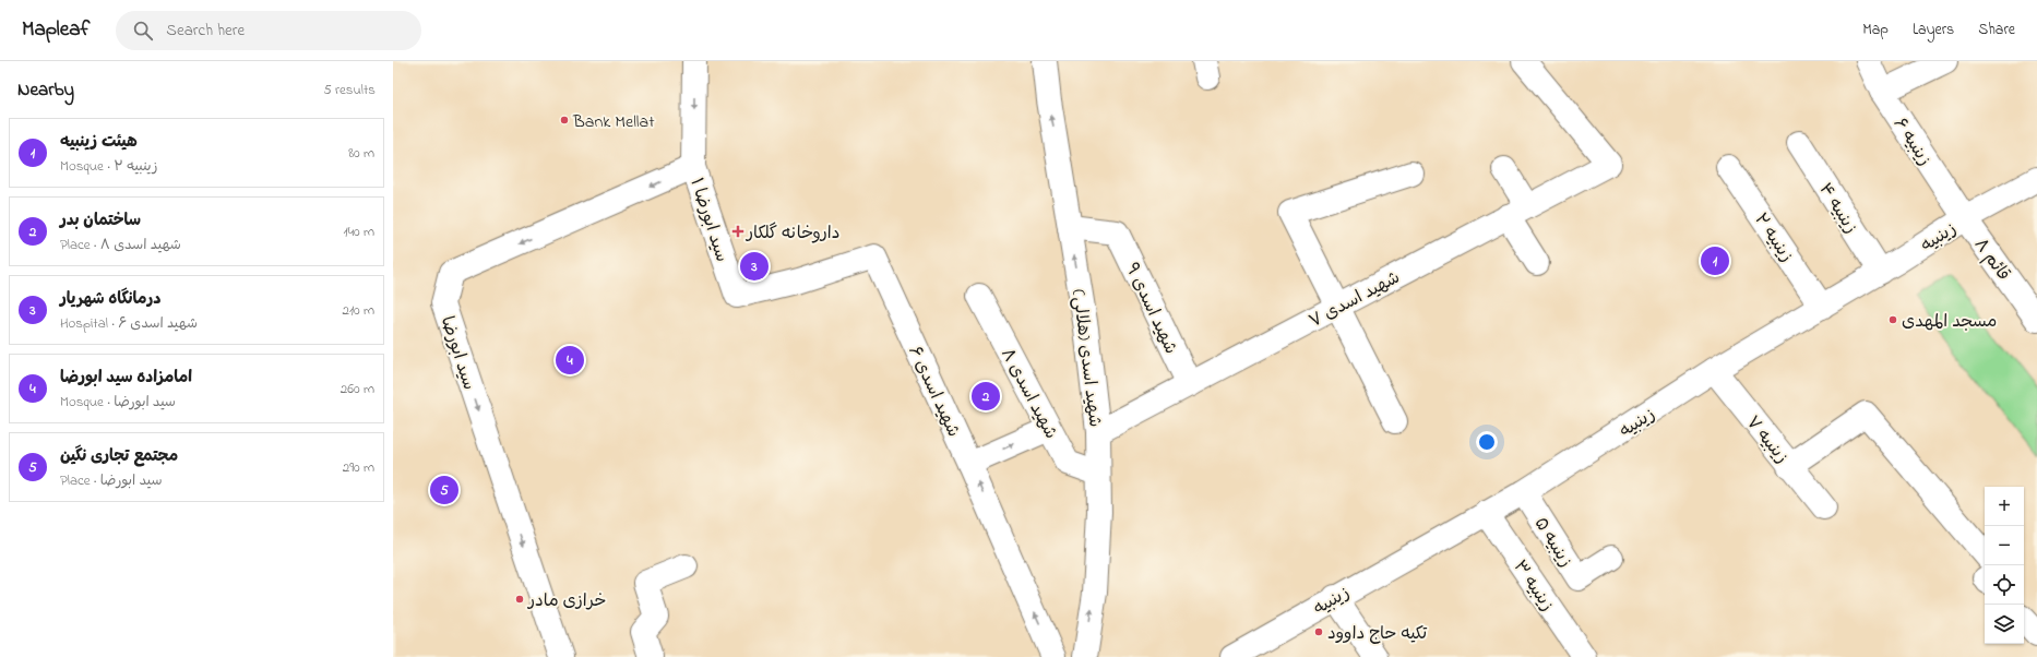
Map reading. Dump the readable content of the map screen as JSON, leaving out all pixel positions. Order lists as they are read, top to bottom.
{
  "streets": {
    "street": [
      "زینبیه ۶",
      "زینبیه ۴",
      "سید ابورضا ۱",
      "زینبیه",
      "زینبیه ۲",
      "قائم ۸",
      "شهید اسدی ۷",
      "شهید اسدی ۹",
      "سید ابورضا",
      "شهید اسدی (هلالی)",
      "شهید اسدی ۶",
      "شهید اسدی ۸",
      "زینبیه ۷",
      "زینبیه ۵",
      "زینبیه ۳"
    ]
  },
  "crossings": [
    ["زینبیه ۶", "زینبیه"],
    ["زینبیه ۶", "قائم ۸"],
    ["زینبیه ۴", "زینبیه"],
    ["سید ابورضا ۱", "سید ابورضا"],
    ["سید ابورضا ۱", "شهید اسدی ۶"],
    ["زینبیه", "زینبیه ۲"],
    ["زینبیه", "قائم ۸"],
    ["زینبیه", "زینبیه ۷"],
    ["زینبیه", "زینبیه ۵"],
    ["زینبیه", "زینبیه ۳"],
    ["شهید اسدی ۷", "شهید اسدی ۹"],
    ["شهید اسدی ۷", "شهید اسدی (هلالی)"],
    ["شهید اسدی ۹", "شهید اسدی (هلالی)"],
    ["شهید اسدی (هلالی)", "شهید اسدی ۸"]
  ],
  "one_way": ["سید ابورضا ۱", "شهید اسدی (هلالی)", "شهید اسدی ۶"],
  "places": {
    "other": [
      "Bank Mellat",
      "مسجد المهدی",
      "خرازی مادر",
      "تکیه حاج داوود"
    ],
    "health": ["داروخانه گلکار"]
  },
  "page": {
    "header": "Mapleaf",
    "search": "Search here",
    "nav": ["Map", "Layers", "Share"],
    "heading": ["Nearby", "5 results"],
    "list": [
      {
        "mark": "1",
        "name": "هیئت زینبیه",
        "note": "Mosque · زینبیه ۲",
        "value": "80 m"
      },
      {
        "mark": "2",
        "name": "ساختمان بدر",
        "note": "Place · شهید اسدی ۸",
        "value": "140 m"
      },
      {
        "mark": "3",
        "name": "درمانگاه شهریار",
        "note": "Hospital · شهید اسدی ۶",
        "value": "210 m"
      },
      {
        "mark": "4",
        "name": "امامزاده سید ابورضا",
        "note": "Mosque · سید ابورضا",
        "value": "260 m"
      },
      {
        "mark": "5",
        "name": "مجتمع تجاری نگین",
        "note": "Place · سید ابورضا",
        "value": "290 m"
      }
    ],
    "pins": [
      "1",
      "3",
      "4",
      "2",
      "5"
    ],
    "map_buttons": ["+", "−"]
  }
}
